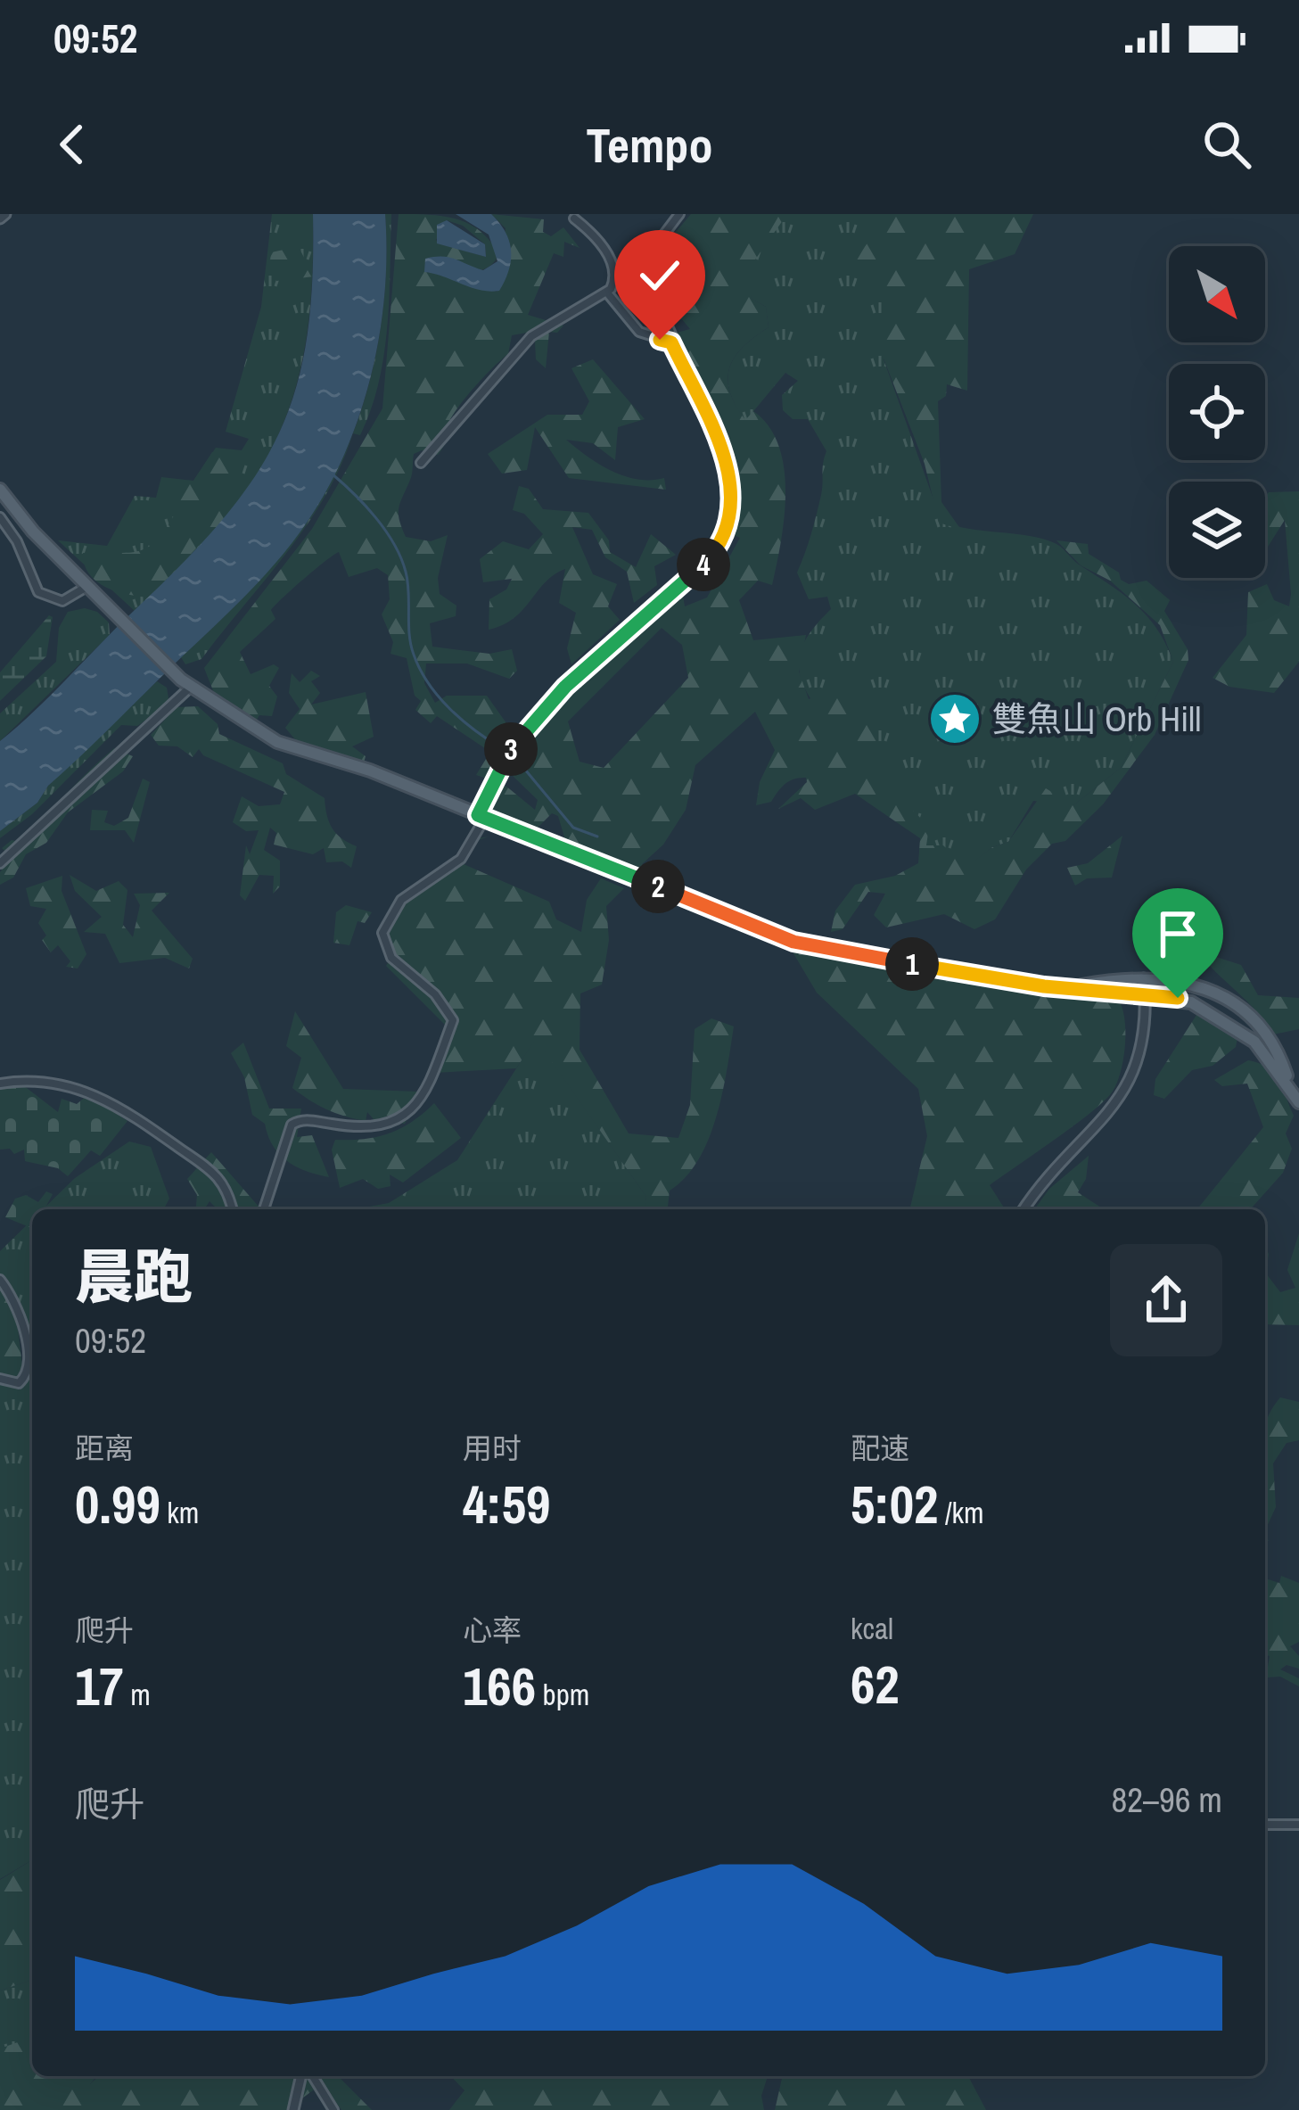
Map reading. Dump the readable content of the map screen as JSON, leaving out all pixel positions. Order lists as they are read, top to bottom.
{
  "places": {
    "place": ["雙魚山 Orb Hill"]
  },
  "north": "bottom right",
  "page": {
    "status": "09:52",
    "header": "Tempo",
    "pins": [
      "4",
      "3",
      "2",
      "1"
    ],
    "heading": ["晨跑", "09:52"],
    "stats": [
      ["距离", "0.99 km"],
      ["用时", "4:59"],
      ["配速", "5:02 /km"],
      ["爬升", "17 m"],
      ["心率", "166 bpm"],
      ["kcal", "62"]
    ],
    "chart": ["爬升", "82–96 m"]
  }
}
